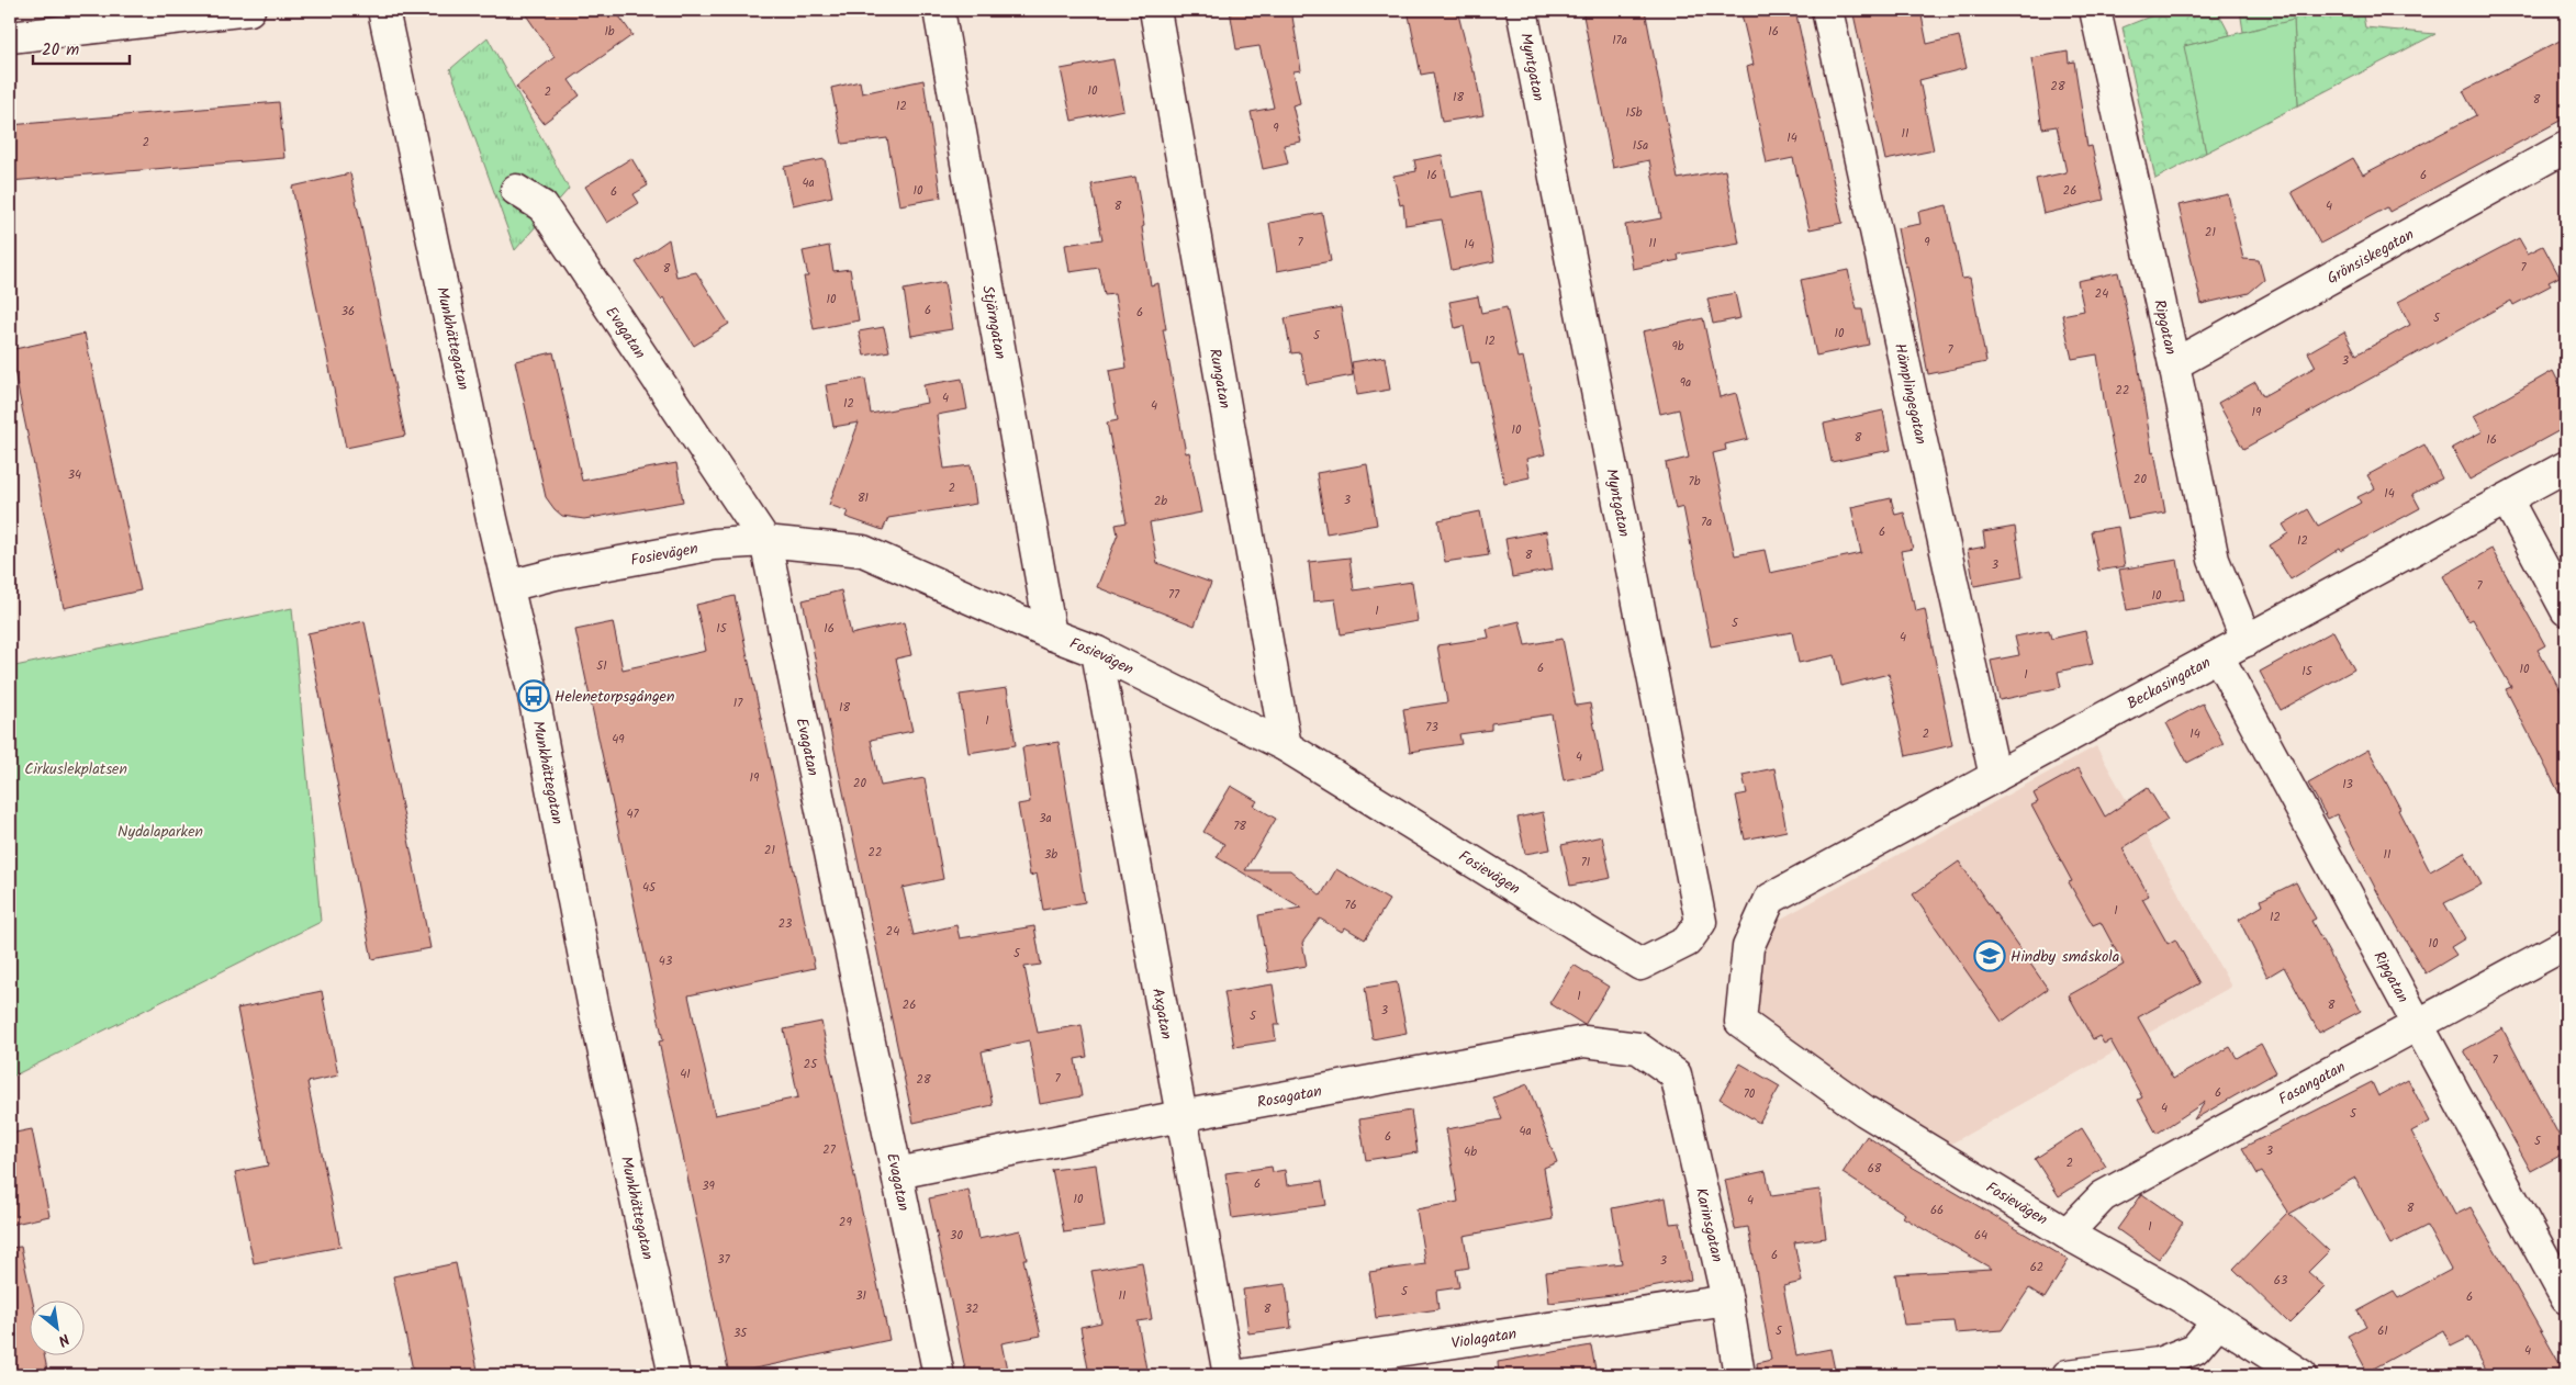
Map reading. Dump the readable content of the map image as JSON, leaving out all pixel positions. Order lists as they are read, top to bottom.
{
  "streets": {
    "street": [
      "Myntgatan",
      "Grönsiskegatan",
      "Stjärngatan",
      "Ripgatan",
      "Evagatan",
      "Munkhättegatan",
      "Rungatan",
      "Hämplingegatan",
      "Fosievägen",
      "Beckasingatan",
      "Axgatan",
      "Fasangatan",
      "Rosagatan",
      "Karinsgatan",
      "Violagatan"
    ]
  },
  "crossings": [
    ["Myntgatan", "Fosievägen"],
    ["Grönsiskegatan", "Ripgatan"],
    ["Stjärngatan", "Fosievägen"],
    ["Ripgatan", "Beckasingatan"],
    ["Ripgatan", "Fasangatan"],
    ["Evagatan", "Fosievägen"],
    ["Evagatan", "Rosagatan"],
    ["Munkhättegatan", "Fosievägen"],
    ["Rungatan", "Fosievägen"],
    ["Hämplingegatan", "Beckasingatan"],
    ["Fosievägen", "Beckasingatan"],
    ["Fosievägen", "Axgatan"],
    ["Fosievägen", "Fasangatan"],
    ["Axgatan", "Rosagatan"],
    ["Rosagatan", "Karinsgatan"],
    ["Karinsgatan", "Violagatan"]
  ],
  "parks": ["Cirkuslekplatsen", "Nydalaparken"],
  "places": {
    "bus stop": ["Helenetorpsgången"],
    "school or university": ["Hindby småskola"]
  },
  "house_numbers": [
    "1b",
    "16",
    "17a",
    "28",
    "10",
    "2",
    "18",
    "8",
    "12",
    "15b",
    "9",
    "11",
    "14",
    "2",
    "15a",
    "16",
    "6",
    "4a",
    "10",
    "26",
    "6",
    "8",
    "4",
    "21",
    "7",
    "9",
    "11",
    "14",
    "7",
    "8",
    "24",
    "10",
    "6",
    "36",
    "6",
    "5",
    "10",
    "5",
    "12",
    "9b",
    "7",
    "3",
    "9a",
    "22",
    "4",
    "12",
    "4",
    "19",
    "10",
    "8",
    "16",
    "34",
    "20",
    "7b",
    "2",
    "14",
    "81",
    "3",
    "2b",
    "7a",
    "6",
    "12",
    "8",
    "3",
    "7",
    "77",
    "10",
    "1",
    "5",
    "15",
    "16",
    "4",
    "51",
    "6",
    "10",
    "15",
    "1",
    "17",
    "18",
    "1",
    "73",
    "2",
    "14",
    "49",
    "4",
    "19",
    "20",
    "13",
    "47",
    "3a",
    "78",
    "21",
    "22",
    "3b",
    "11",
    "71",
    "45",
    "76",
    "1",
    "12",
    "23",
    "24",
    "10",
    "5",
    "43",
    "1",
    "26",
    "8",
    "3",
    "5",
    "7",
    "25",
    "41",
    "7",
    "28",
    "6",
    "70",
    "4",
    "5",
    "4a",
    "6",
    "5",
    "27",
    "3",
    "4b",
    "2",
    "68",
    "6",
    "39",
    "10",
    "4",
    "8",
    "66",
    "29",
    "1",
    "30",
    "64",
    "6",
    "37",
    "3",
    "62",
    "63",
    "5",
    "31",
    "11",
    "6",
    "32",
    "8",
    "5",
    "61",
    "35",
    "4"
  ],
  "scale_bar": "20 m",
  "north": "bottom right"
}
